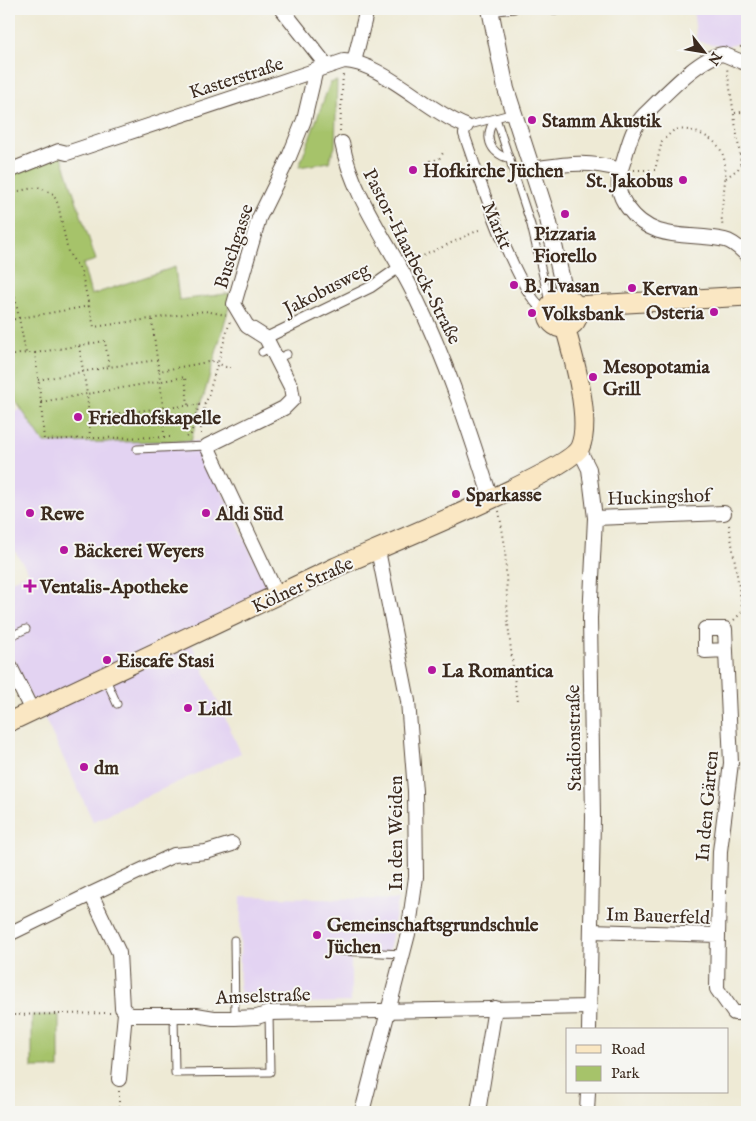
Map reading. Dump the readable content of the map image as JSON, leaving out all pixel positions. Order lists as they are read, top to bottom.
{
  "streets": {
    "main road": ["Markt", "Kölner Straße"],
    "street": [
      "Kasterstraße",
      "Buschgasse",
      "Pastor-Haarbeck-Straße",
      "Jakobusweg",
      "Huckingshof",
      "Stadionstraße",
      "In den Gärten",
      "In den Weiden",
      "Im Bauerfeld",
      "Amselstraße"
    ]
  },
  "crossings": [
    ["Kasterstraße", "Buschgasse"],
    ["Markt", "Kölner Straße"],
    ["Markt", "Stadionstraße"],
    ["Buschgasse", "Jakobusweg"],
    ["Pastor-Haarbeck-Straße", "Jakobusweg"],
    ["Pastor-Haarbeck-Straße", "Kölner Straße"],
    ["Huckingshof", "Stadionstraße"],
    ["Kölner Straße", "Stadionstraße"],
    ["Kölner Straße", "In den Weiden"],
    ["Stadionstraße", "Im Bauerfeld"],
    ["Stadionstraße", "Amselstraße"],
    ["In den Gärten", "Im Bauerfeld"],
    ["In den Weiden", "Amselstraße"]
  ],
  "places": {
    "other": [
      "Stamm Akustik",
      "Hofkirche Jüchen",
      "St. Jakobus",
      "Pizzaria Fiorello",
      "B. Tvasan",
      "Kervan",
      "Osteria",
      "Volksbank",
      "Mesopotamia Grill",
      "Friedhofskapelle",
      "Sparkasse",
      "Rewe",
      "Aldi Süd",
      "Bäckerei Weyers",
      "Eiscafe Stasi",
      "La Romantica",
      "Lidl",
      "dm",
      "Gemeinschaftsgrundschule Jüchen"
    ],
    "health": ["Ventalis-Apotheke"]
  },
  "legend": ["Road", "Park"],
  "north": "bottom right"
}
